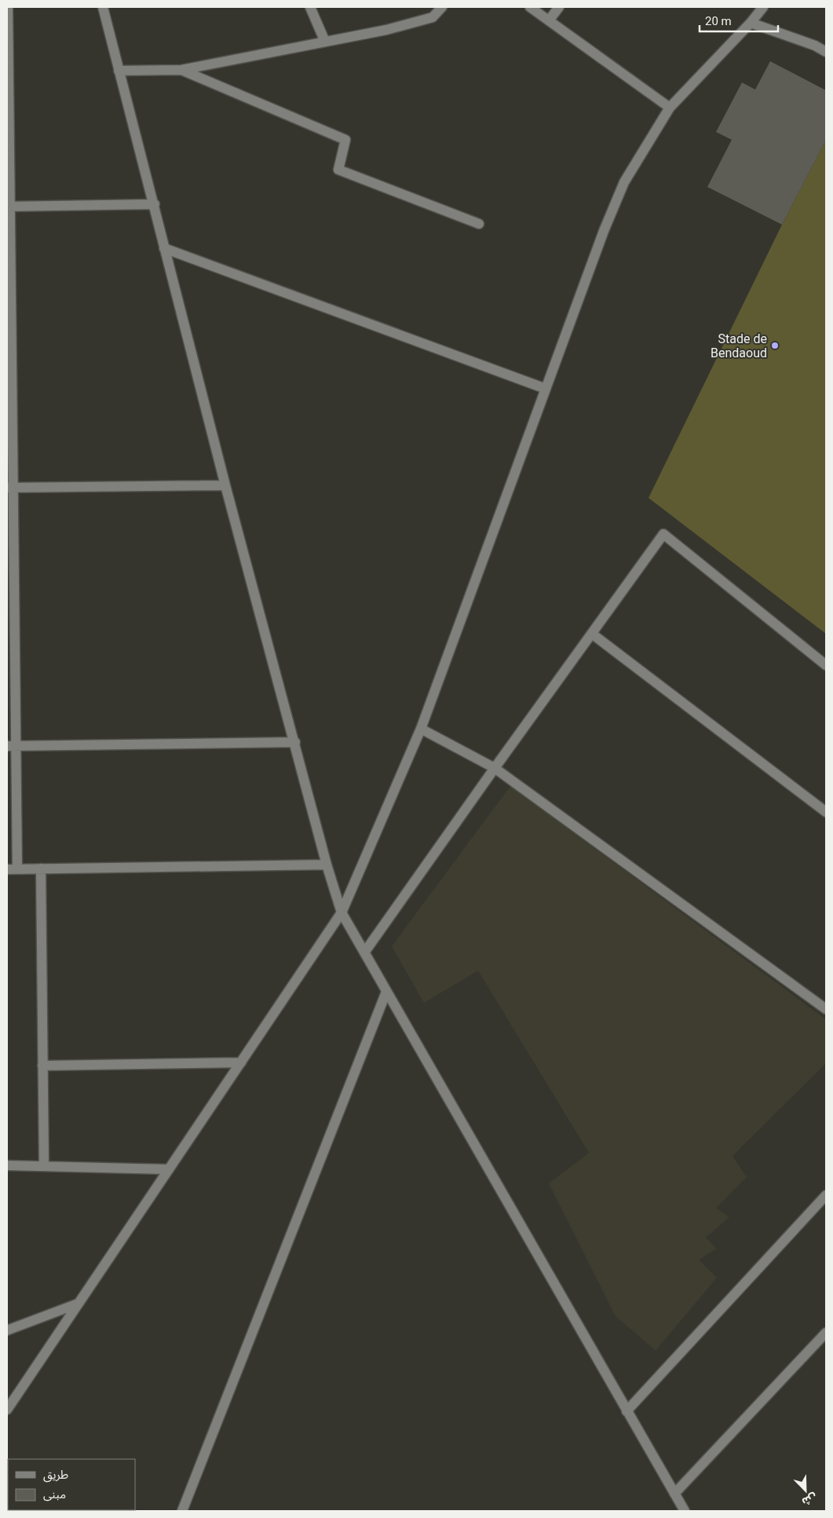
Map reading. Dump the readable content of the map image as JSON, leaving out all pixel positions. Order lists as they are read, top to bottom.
{
  "places": ["Stade de Bendaoud"],
  "legend": ["طريق", "مبنى"],
  "scale_bar": "20 m",
  "north": "bottom right"
}
